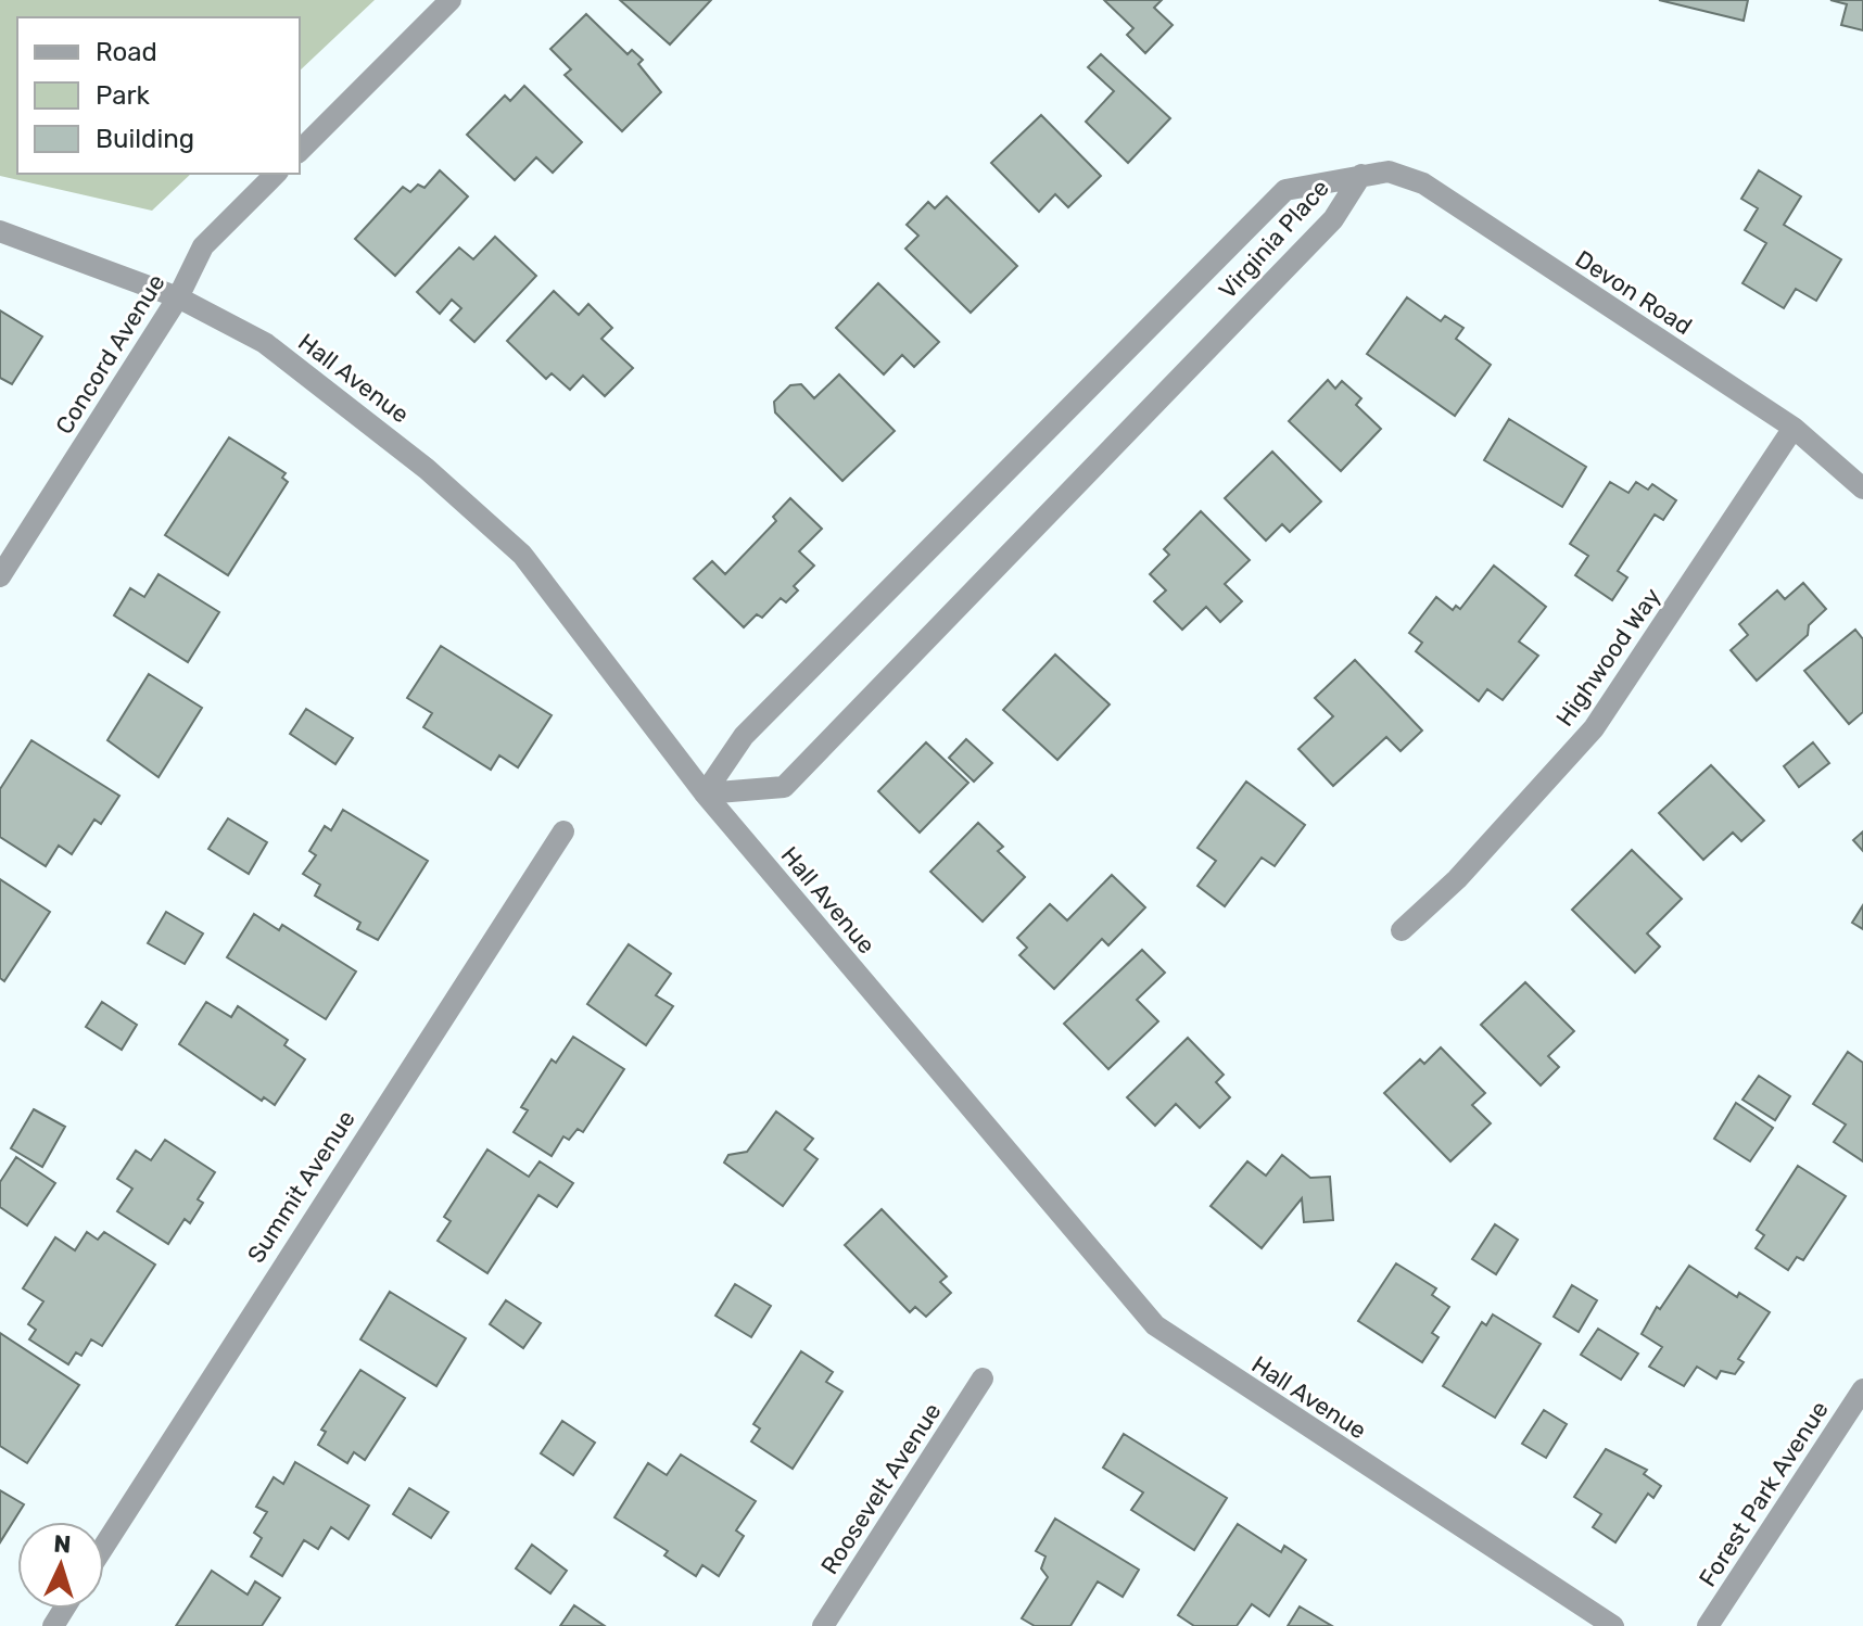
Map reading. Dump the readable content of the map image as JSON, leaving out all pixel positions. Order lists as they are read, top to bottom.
{
  "streets": {
    "street": [
      "Virginia Place",
      "Devon Road",
      "Concord Avenue",
      "Hall Avenue",
      "Highwood Way",
      "Summit Avenue",
      "Roosevelt Avenue",
      "Forest Park Avenue"
    ]
  },
  "crossings": [
    ["Virginia Place", "Devon Road"],
    ["Virginia Place", "Hall Avenue"],
    ["Devon Road", "Highwood Way"],
    ["Concord Avenue", "Hall Avenue"]
  ],
  "legend": ["Road", "Park", "Building"],
  "north": "top"
}
